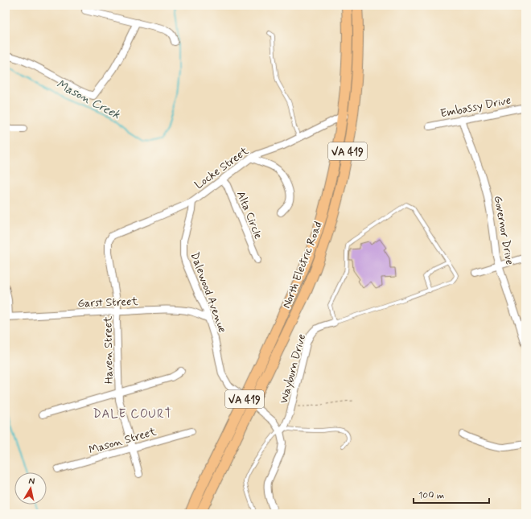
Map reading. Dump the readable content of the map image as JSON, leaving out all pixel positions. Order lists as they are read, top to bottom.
{
  "streets": {
    "main road": ["VA 419", "North Electric Road"],
    "street": [
      "Embassy Drive",
      "Locke Street",
      "Alta Circle",
      "Governor Drive",
      "Dalewood Avenue",
      "Garst Street",
      "Haven Street",
      "Wayburn Drive",
      "Mason Street"
    ]
  },
  "crossings": [
    ["Embassy Drive", "Governor Drive"],
    ["Locke Street", "Alta Circle"],
    ["Locke Street", "North Electric Road"],
    ["Locke Street", "Dalewood Avenue"],
    ["Locke Street", "Haven Street"],
    ["North Electric Road", "Dalewood Avenue"],
    ["Dalewood Avenue", "Garst Street"],
    ["Dalewood Avenue", "Wayburn Drive"],
    ["Garst Street", "Haven Street"],
    ["Haven Street", "Mason Street"]
  ],
  "districts": ["DALE COURT"],
  "water": ["Mason Creek"],
  "scale_bar": "100 m",
  "north": "top"
}
